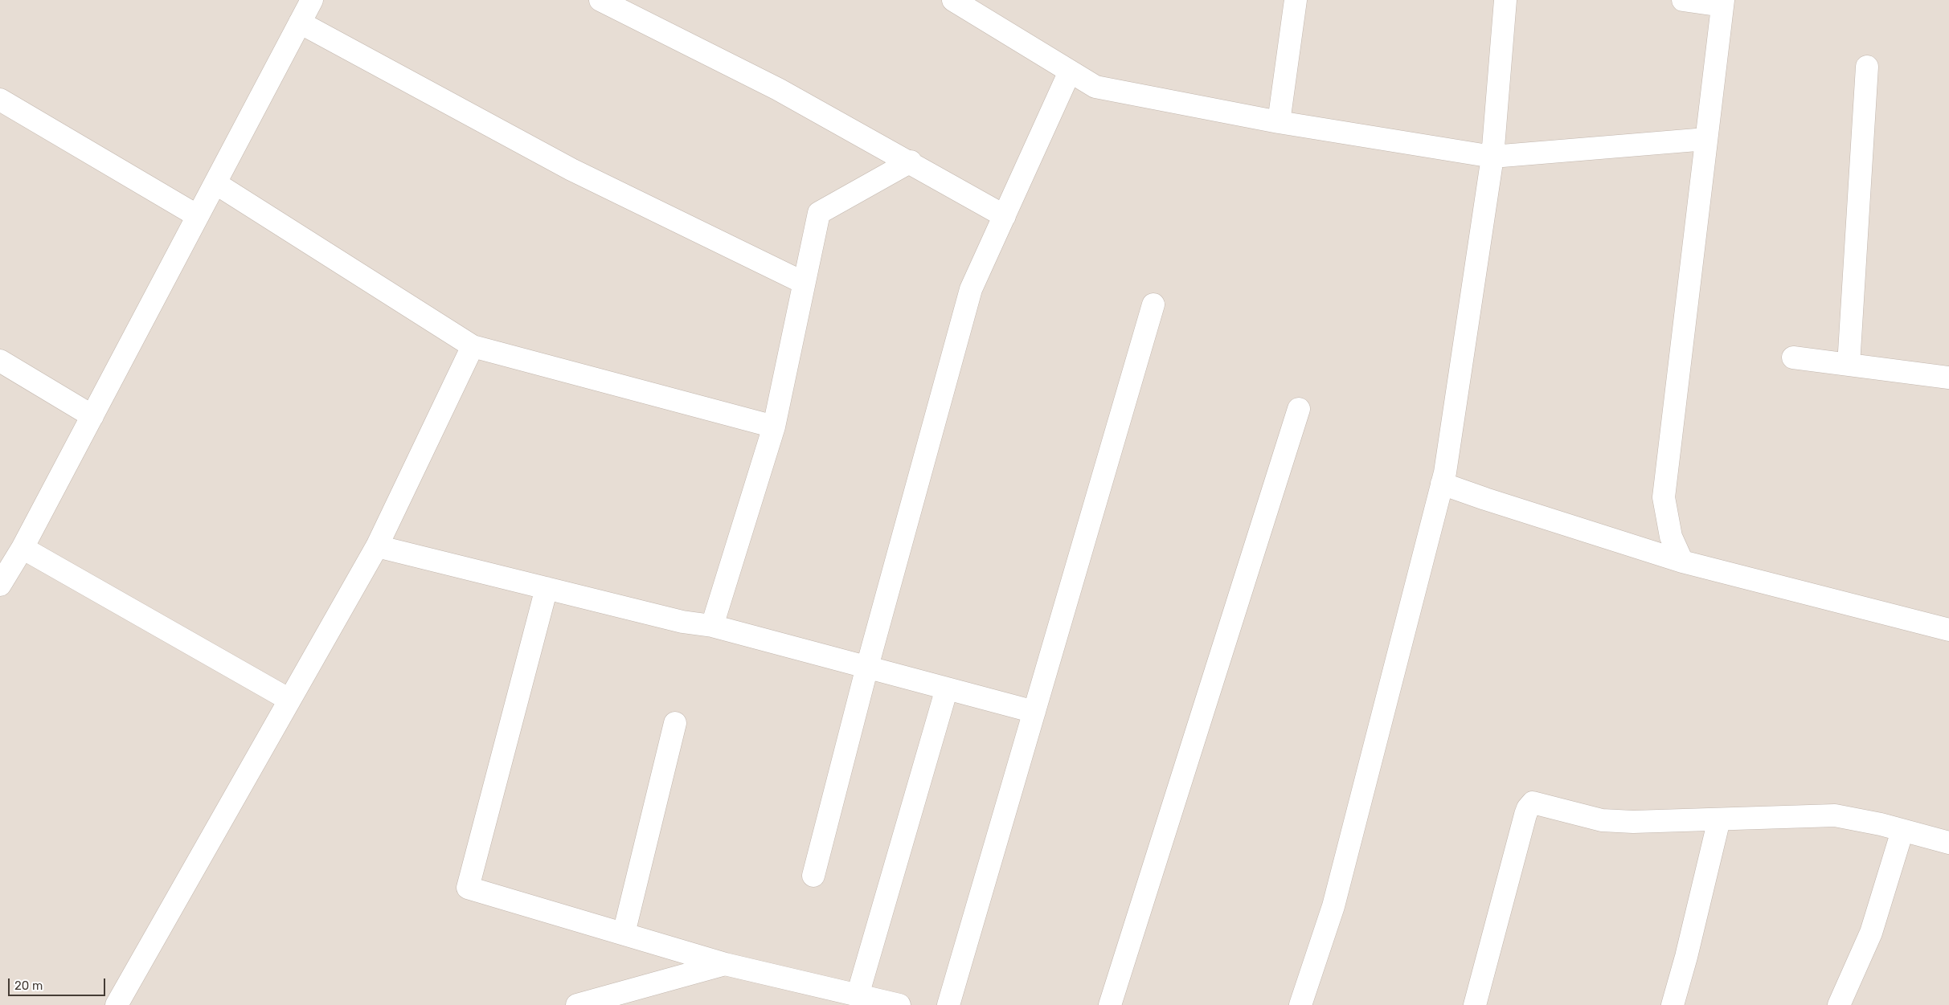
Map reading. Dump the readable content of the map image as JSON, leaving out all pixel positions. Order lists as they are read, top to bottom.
{
  "scale_bar": "20 m"
}
